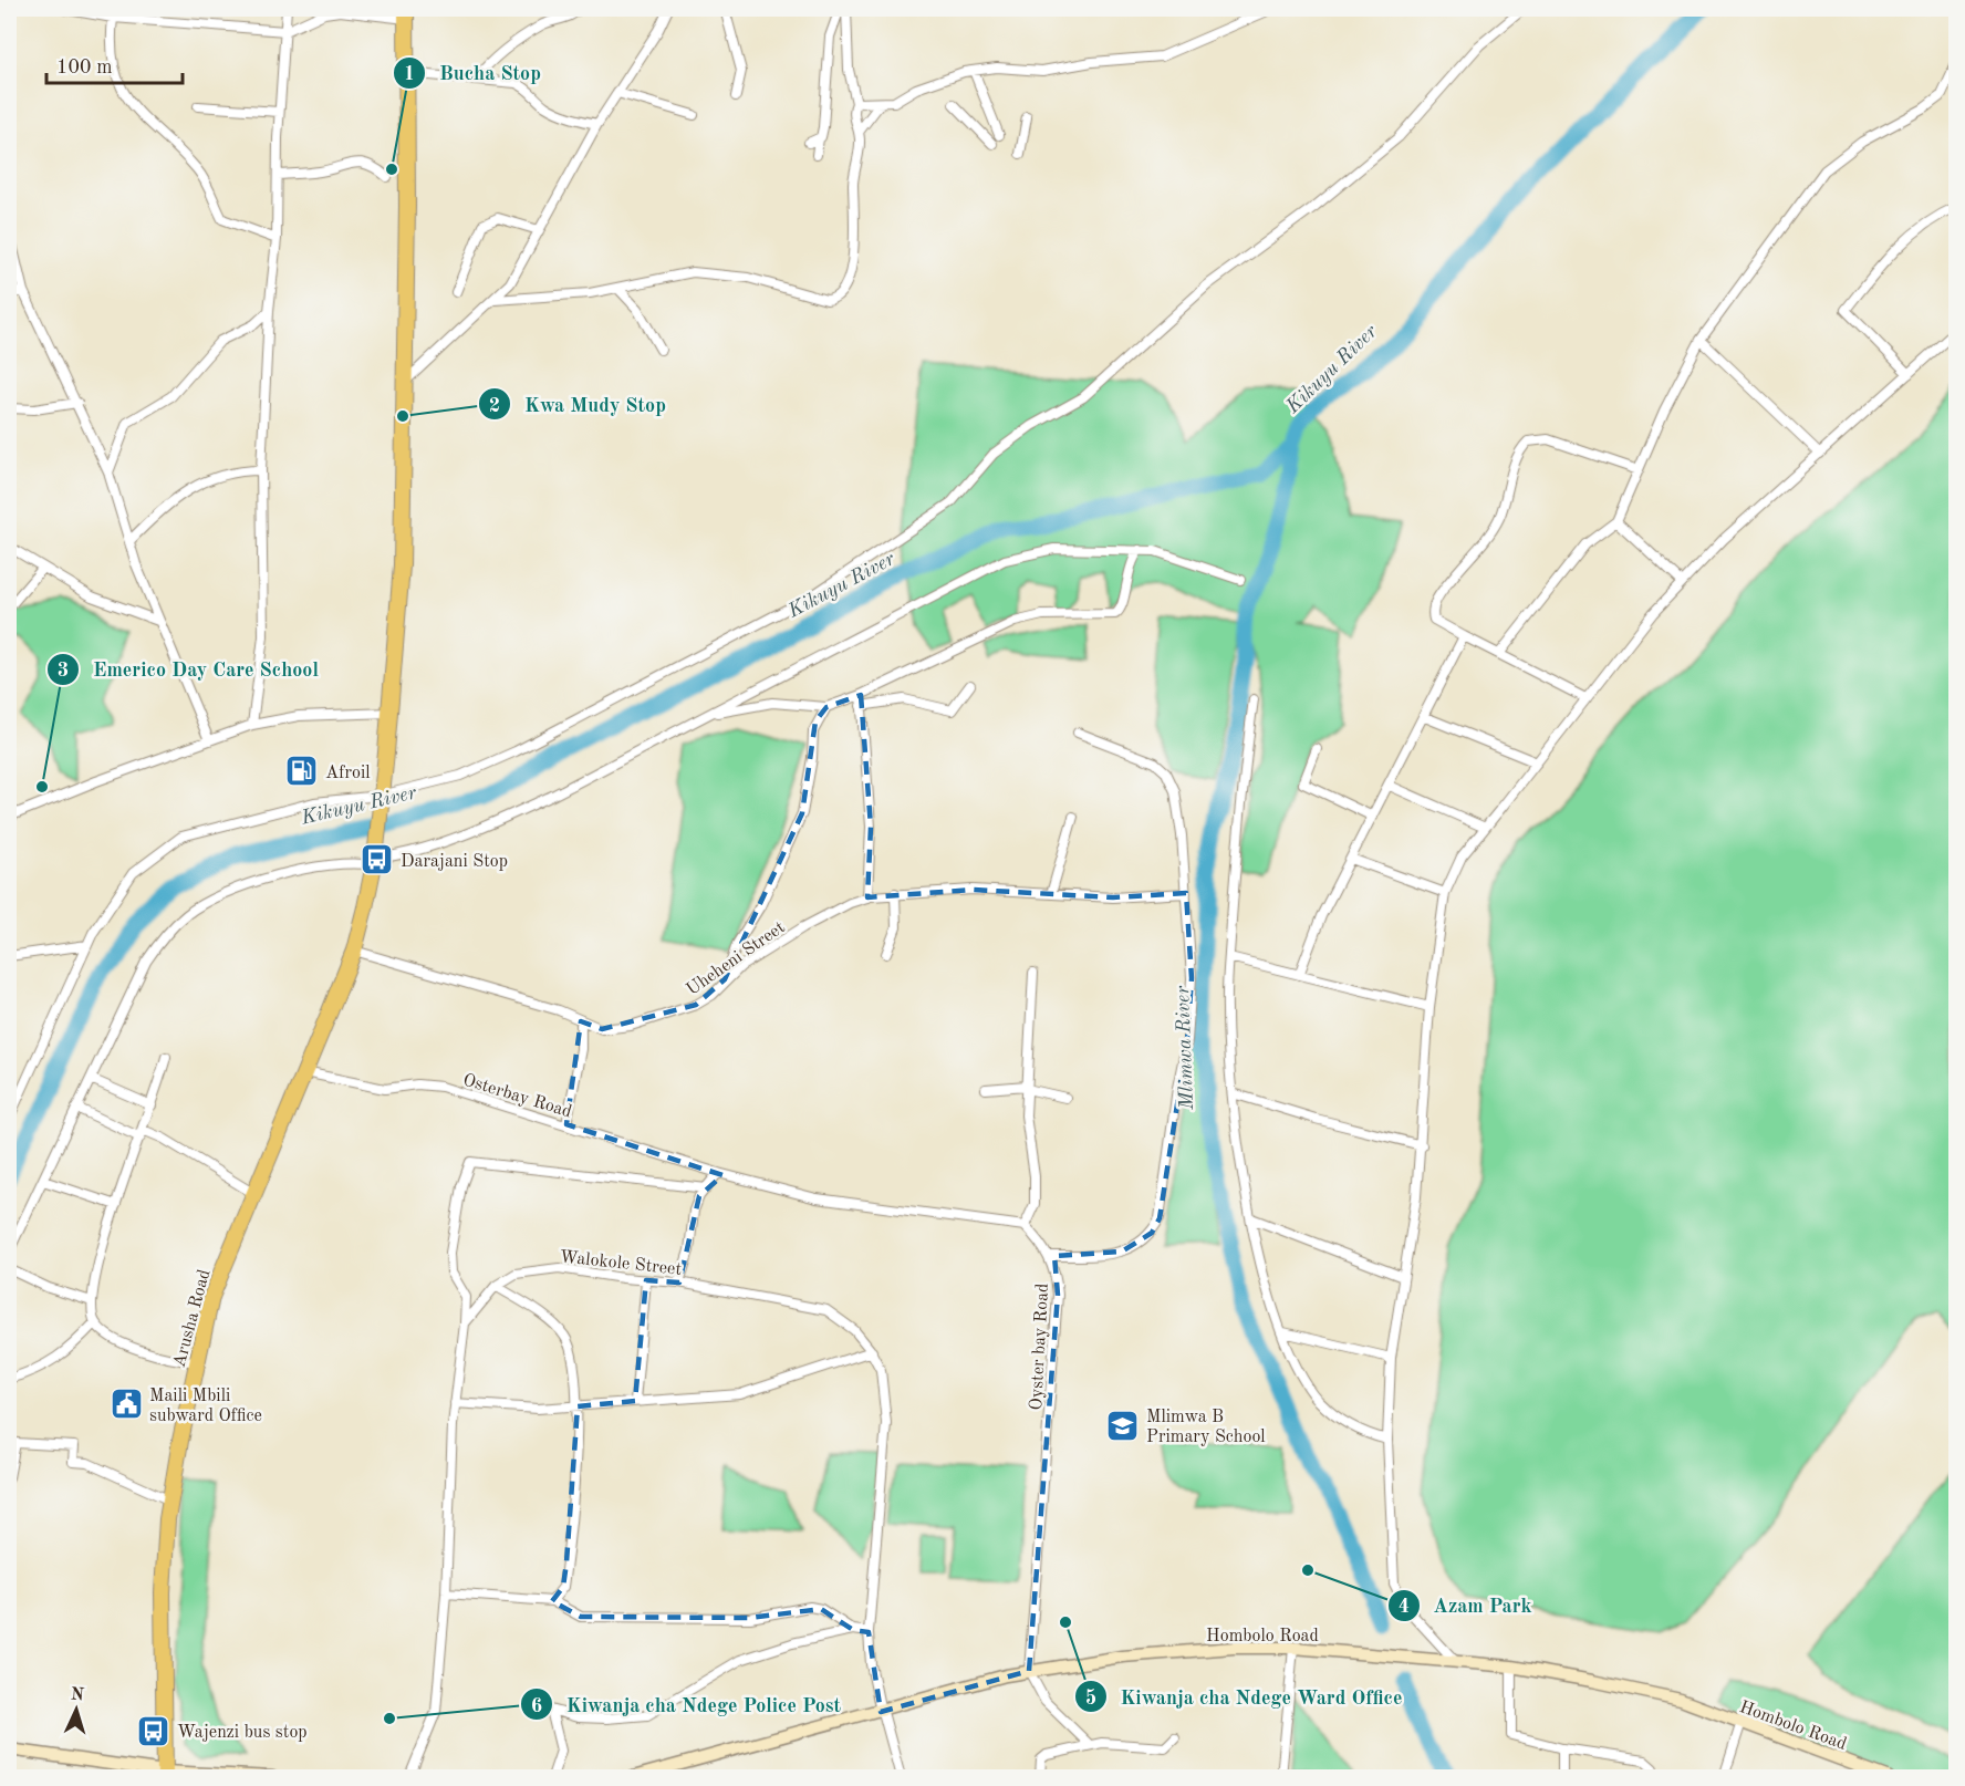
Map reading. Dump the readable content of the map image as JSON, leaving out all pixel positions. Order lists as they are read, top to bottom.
{
  "streets": {
    "highway": ["Arusha Road"],
    "street": [
      "Uheheni Street",
      "Osterbay Road",
      "Walokole Street",
      "Oyster bay Road",
      "Hombolo Road"
    ]
  },
  "crossings": [
    ["Uheheni Street", "Arusha Road"],
    ["Osterbay Road", "Arusha Road"],
    ["Walokole Street", "Hombolo Road"],
    ["Oyster bay Road", "Hombolo Road"]
  ],
  "water": ["Kikuyu River", "Mlimwa River"],
  "places": {
    "other": [
      "Bucha Stop",
      "Kwa Mudy Stop",
      "Emerico Day Care School",
      "Azam Park",
      "Kiwanja cha Ndege Ward Office",
      "Kiwanja cha Ndege Police Post"
    ],
    "fuel station": ["Afroil"],
    "bus stop": ["Darajani Stop", "Wajenzi bus stop"],
    "public building": ["Maili Mbili subward Office"],
    "school or university": ["Mlimwa B Primary School"]
  },
  "scale_bar": "100 m",
  "north": "top"
}
